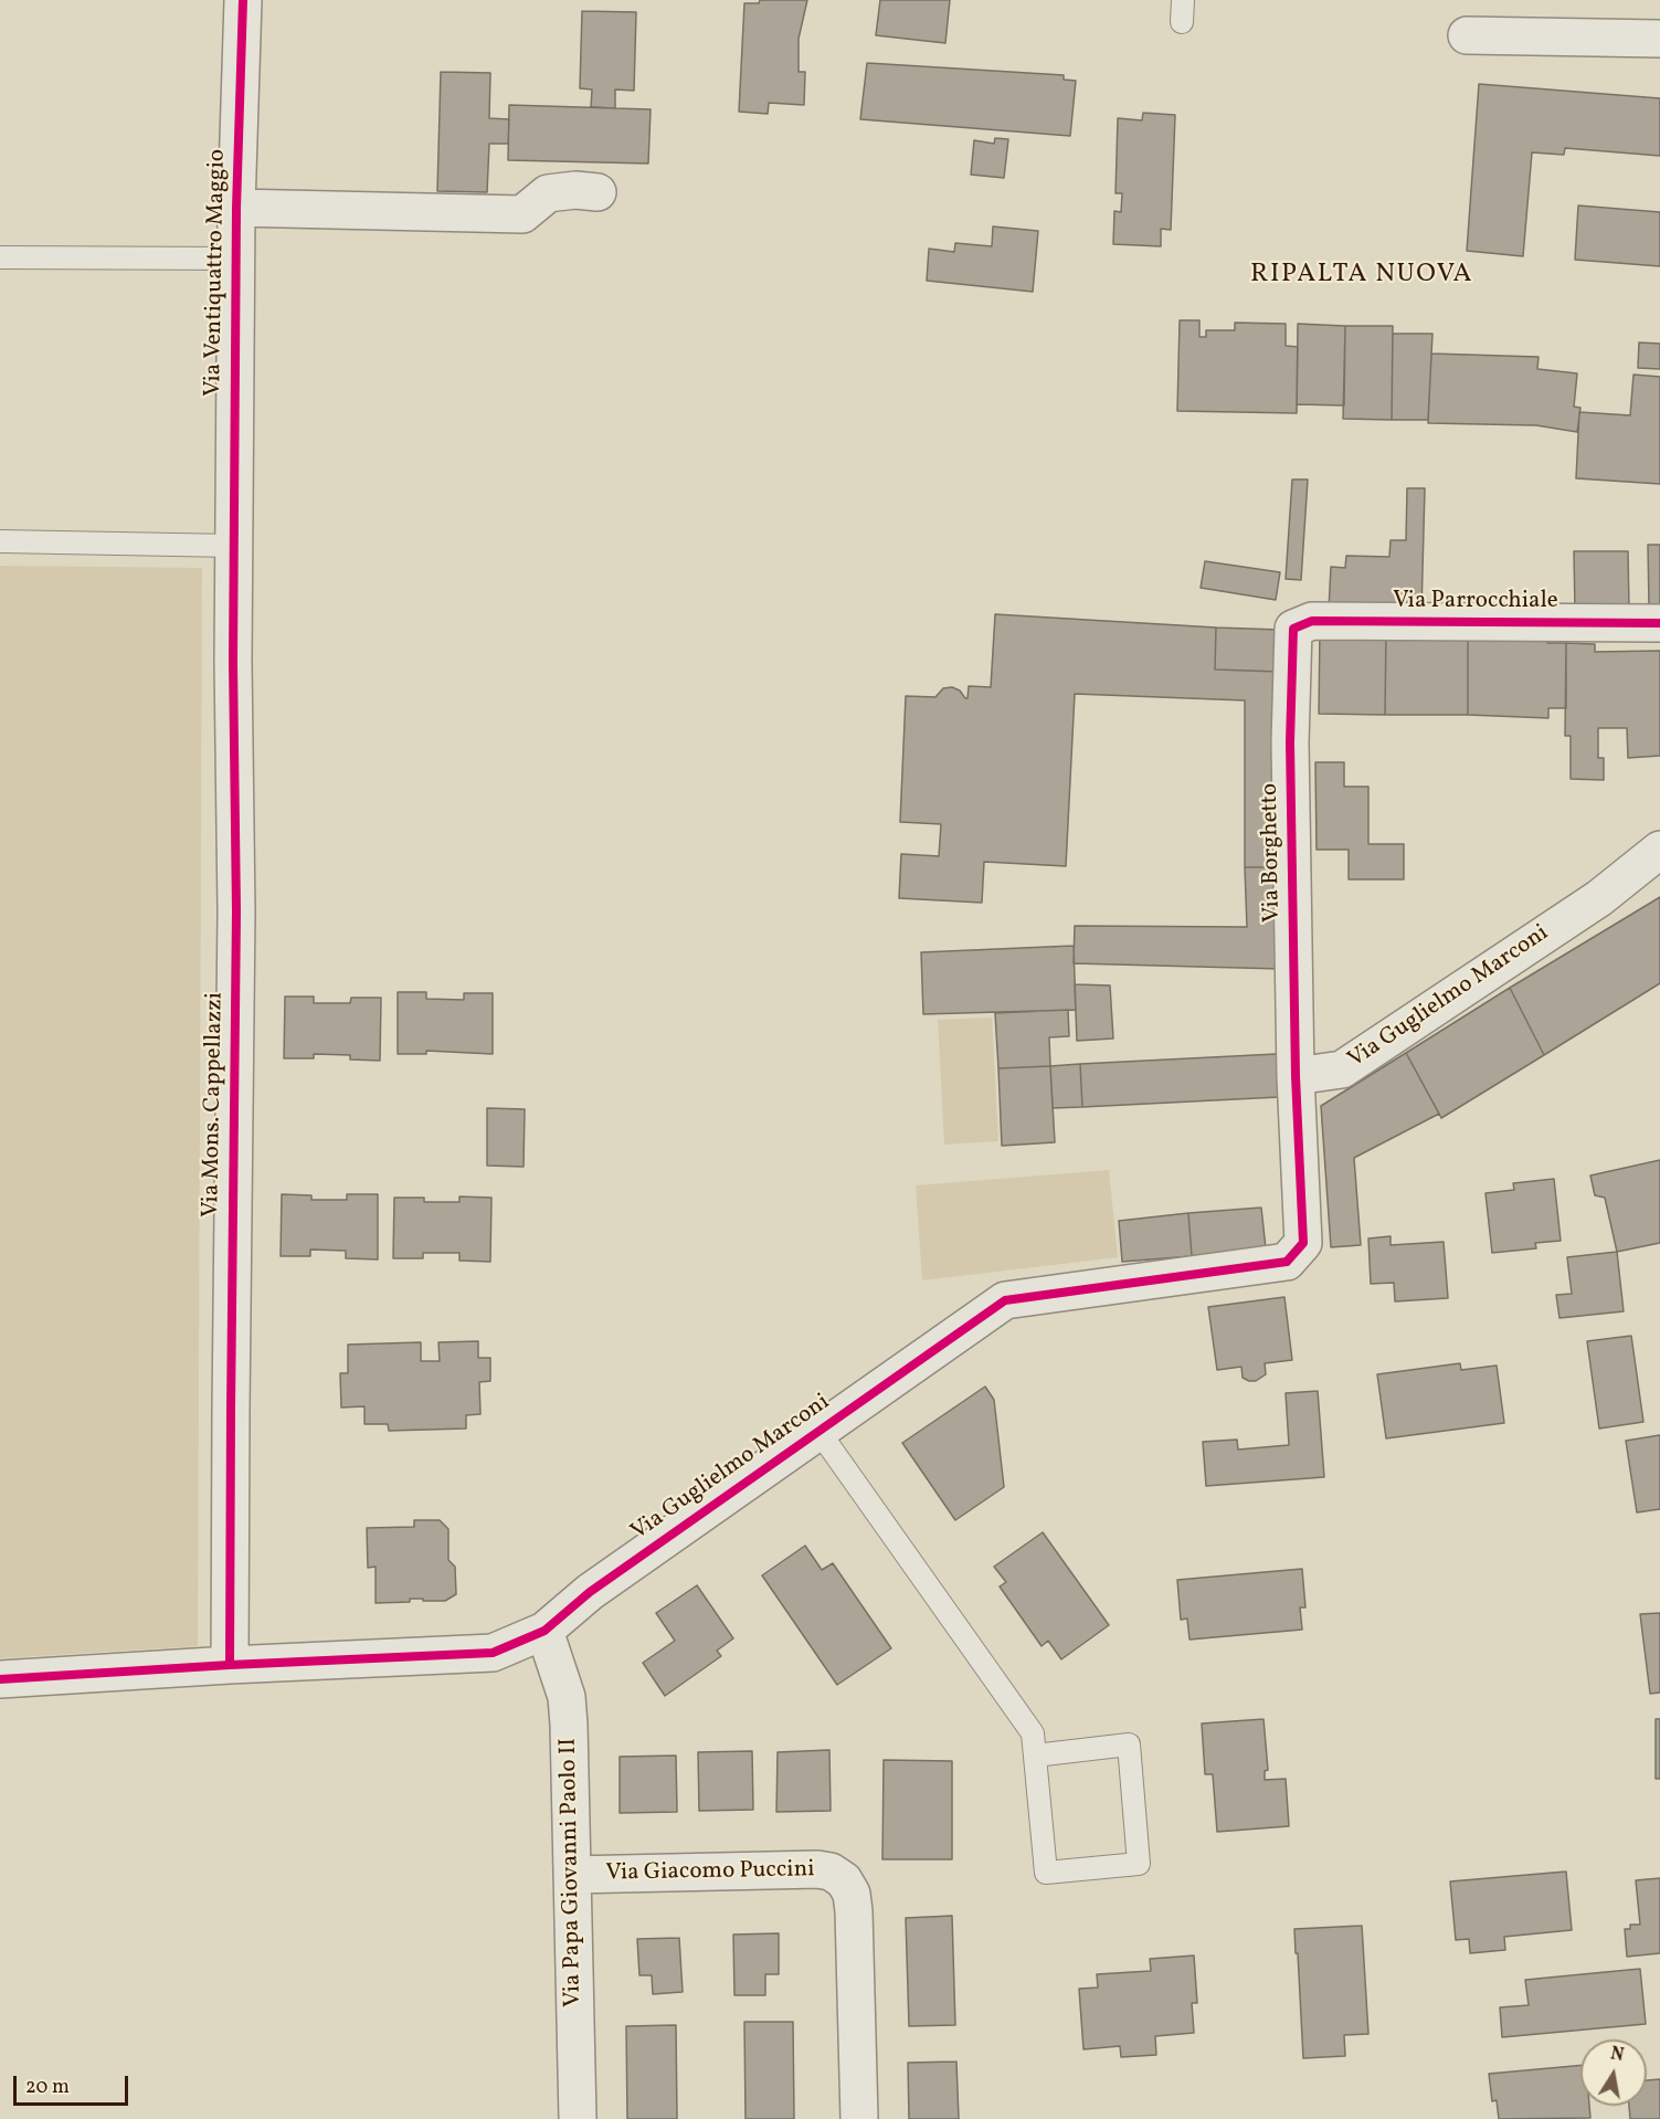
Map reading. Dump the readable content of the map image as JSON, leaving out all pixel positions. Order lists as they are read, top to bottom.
{
  "streets": {
    "street": [
      "Via Ventiquattro Maggio",
      "Via Parrocchiale",
      "Via Borghetto",
      "Via Guglielmo Marconi",
      "Via Mons. Cappellazzi",
      "Via Papa Giovanni Paolo II",
      "Via Giacomo Puccini"
    ]
  },
  "crossings": [
    ["Via Ventiquattro Maggio", "Via Mons. Cappellazzi"],
    ["Via Parrocchiale", "Via Borghetto"],
    ["Via Borghetto", "Via Guglielmo Marconi"],
    ["Via Guglielmo Marconi", "Via Mons. Cappellazzi"],
    ["Via Guglielmo Marconi", "Via Papa Giovanni Paolo II"],
    ["Via Papa Giovanni Paolo II", "Via Giacomo Puccini"]
  ],
  "districts": ["RIPALTA NUOVA"],
  "scale_bar": "20 m",
  "north": "top"
}
